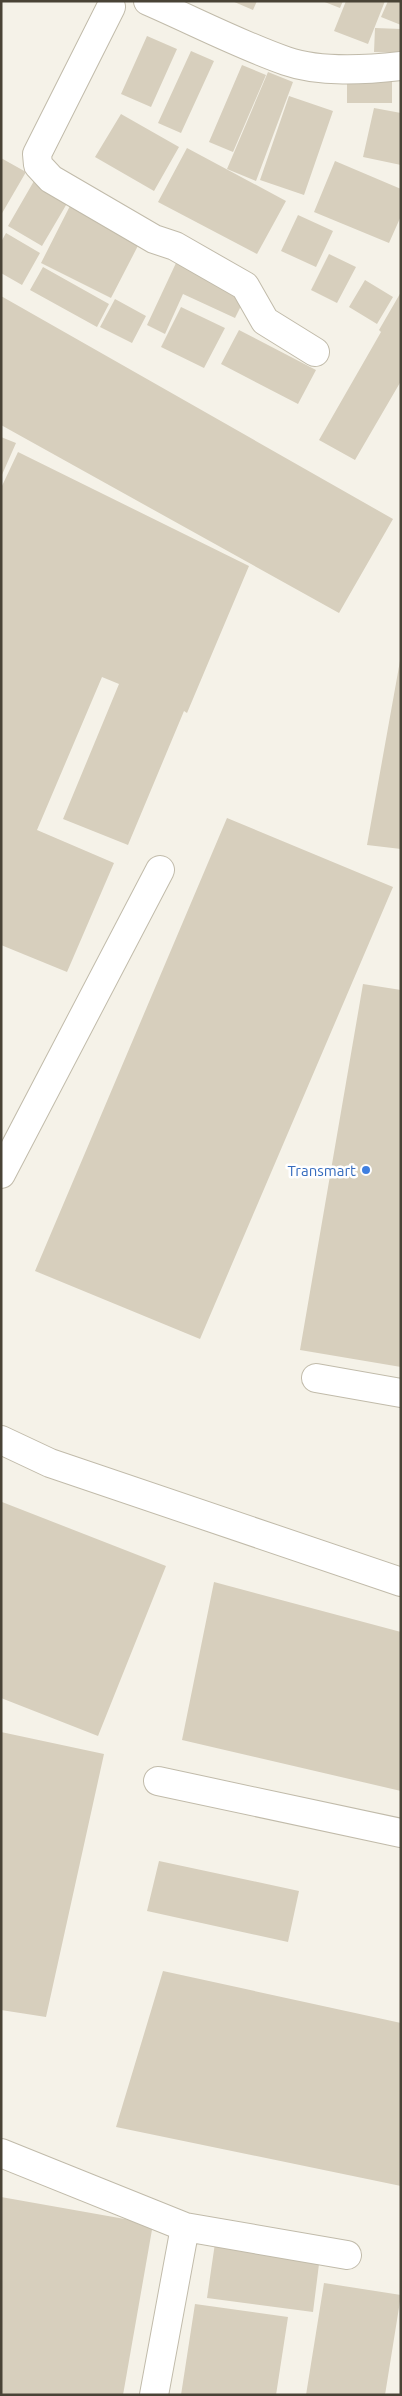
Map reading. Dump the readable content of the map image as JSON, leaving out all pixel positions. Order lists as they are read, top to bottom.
{
  "places": ["Transmart"]
}
